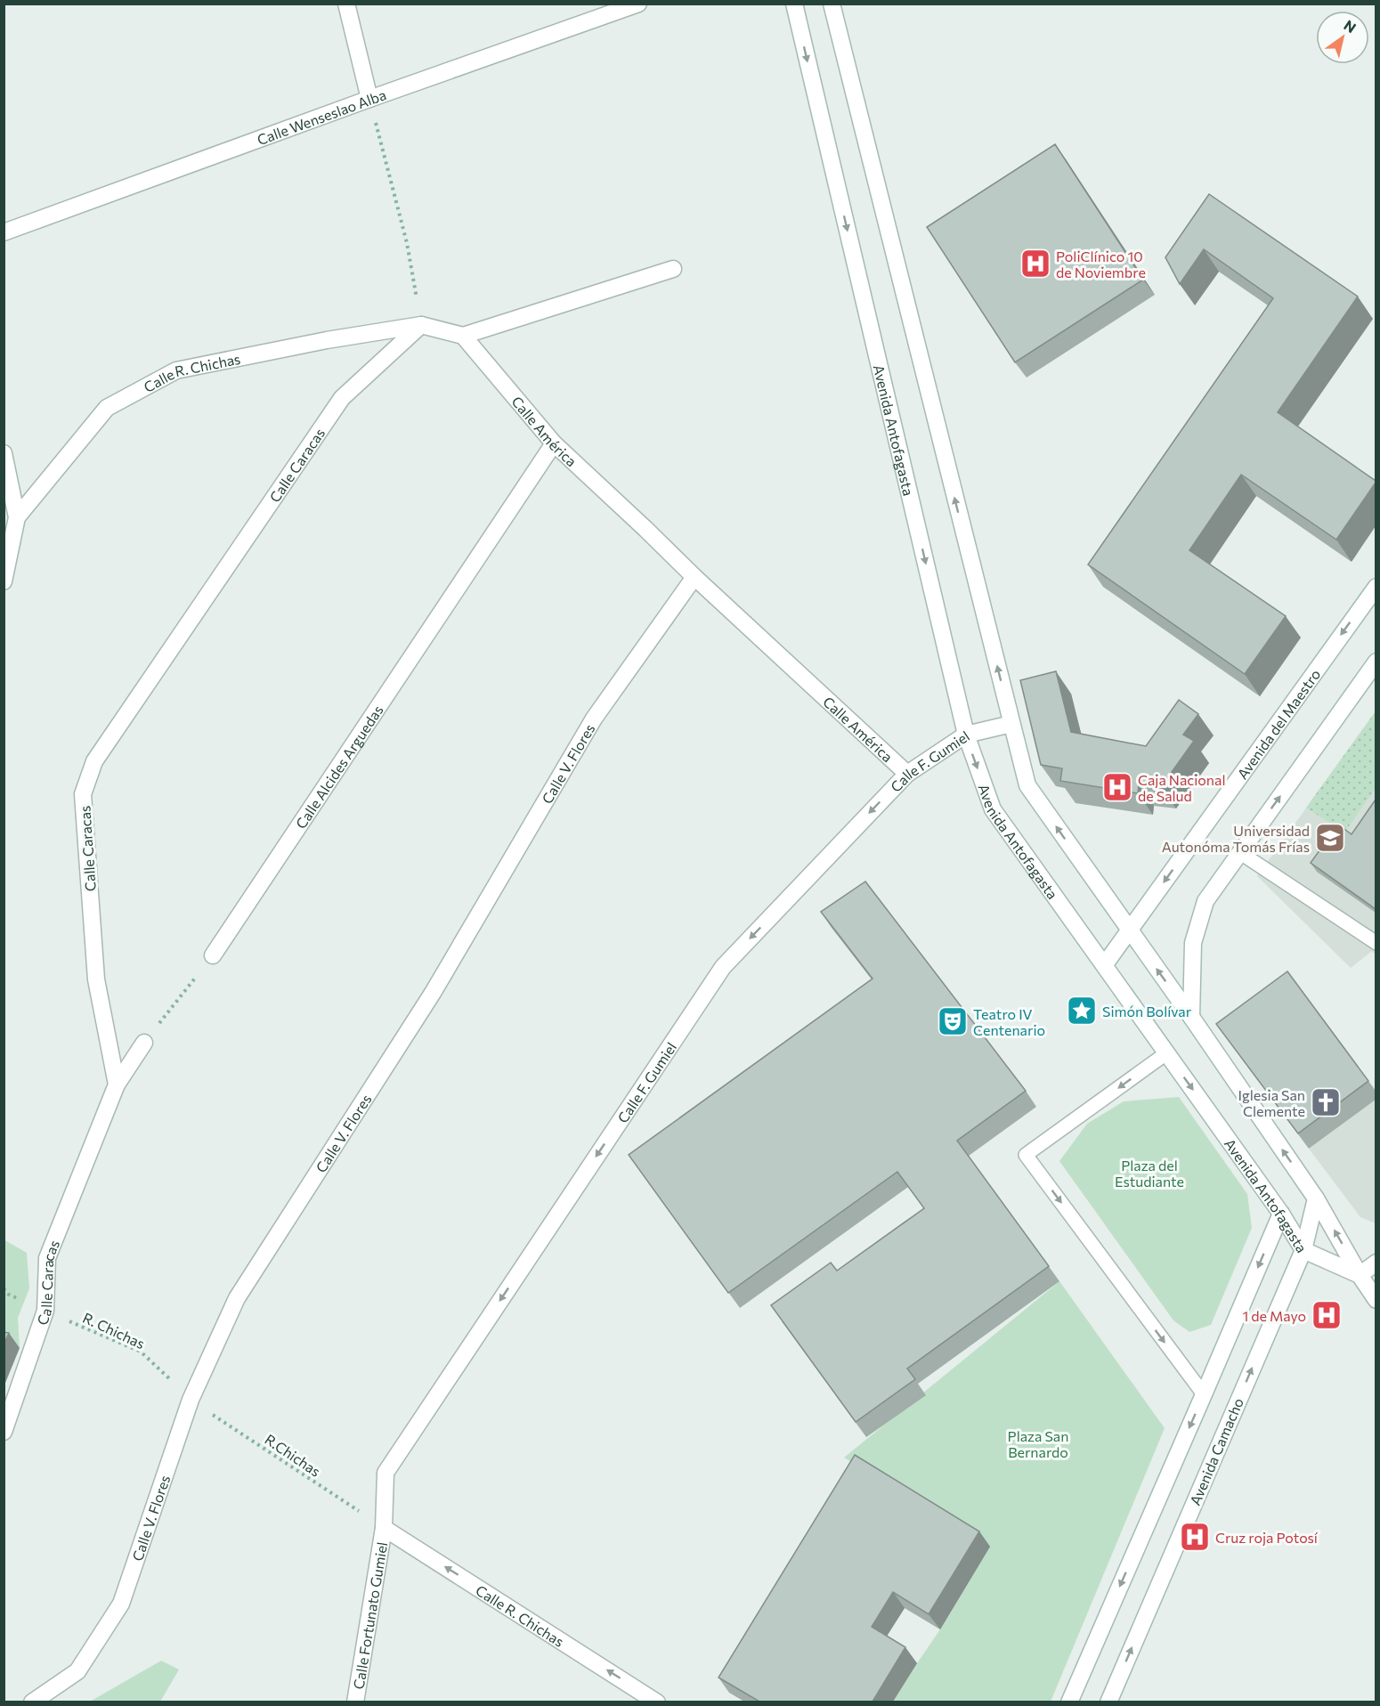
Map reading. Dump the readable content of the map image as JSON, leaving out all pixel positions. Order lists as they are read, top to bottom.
{
  "streets": {
    "street": [
      "Calle Wenseslao Alba",
      "Calle R. Chichas",
      "Avenida Antofagasta",
      "Calle América",
      "Calle Caracas",
      "Avenida del Maestro",
      "Calle F. Gumiel",
      "Calle V. Flores",
      "Calle Alcides Arguedas",
      "Avenida Camacho",
      "Calle Fortunato Gumiel"
    ],
    "path": ["R. Chichas", "R.Chichas"]
  },
  "crossings": [
    ["Calle R. Chichas", "Calle Caracas"],
    ["Calle R. Chichas", "Calle F. Gumiel"],
    ["Calle R. Chichas", "R.Chichas"],
    ["Calle R. Chichas", "Calle Fortunato Gumiel"],
    ["Avenida Antofagasta", "Avenida del Maestro"],
    ["Avenida Antofagasta", "Calle F. Gumiel"],
    ["Avenida Antofagasta", "Avenida Camacho"],
    ["Calle América", "Calle F. Gumiel"],
    ["Calle América", "Calle V. Flores"],
    ["Calle América", "Calle Alcides Arguedas"],
    ["Calle Caracas", "R. Chichas"],
    ["Calle F. Gumiel", "R.Chichas"],
    ["Calle F. Gumiel", "Calle Fortunato Gumiel"],
    ["Calle V. Flores", "R. Chichas"],
    ["Calle V. Flores", "R.Chichas"],
    ["R. Chichas", "R.Chichas"],
    ["R.Chichas", "Calle Fortunato Gumiel"]
  ],
  "one_way": ["Calle R. Chichas", "Calle F. Gumiel"],
  "parks": ["Plaza del Estudiante", "Plaza San Bernardo"],
  "places": {
    "hospital": [
      "PoliClínico 10 de Noviembre",
      "Caja Nacional de Salud",
      "1 de Mayo",
      "Cruz roja Potosí"
    ],
    "school or university": ["Universidad Autonóma Tomás Frías"],
    "place": ["Simón Bolívar"],
    "theatre": ["Teatro IV Centenario"],
    "church": ["Iglesia San Clemente"]
  },
  "north": "top right"
}
